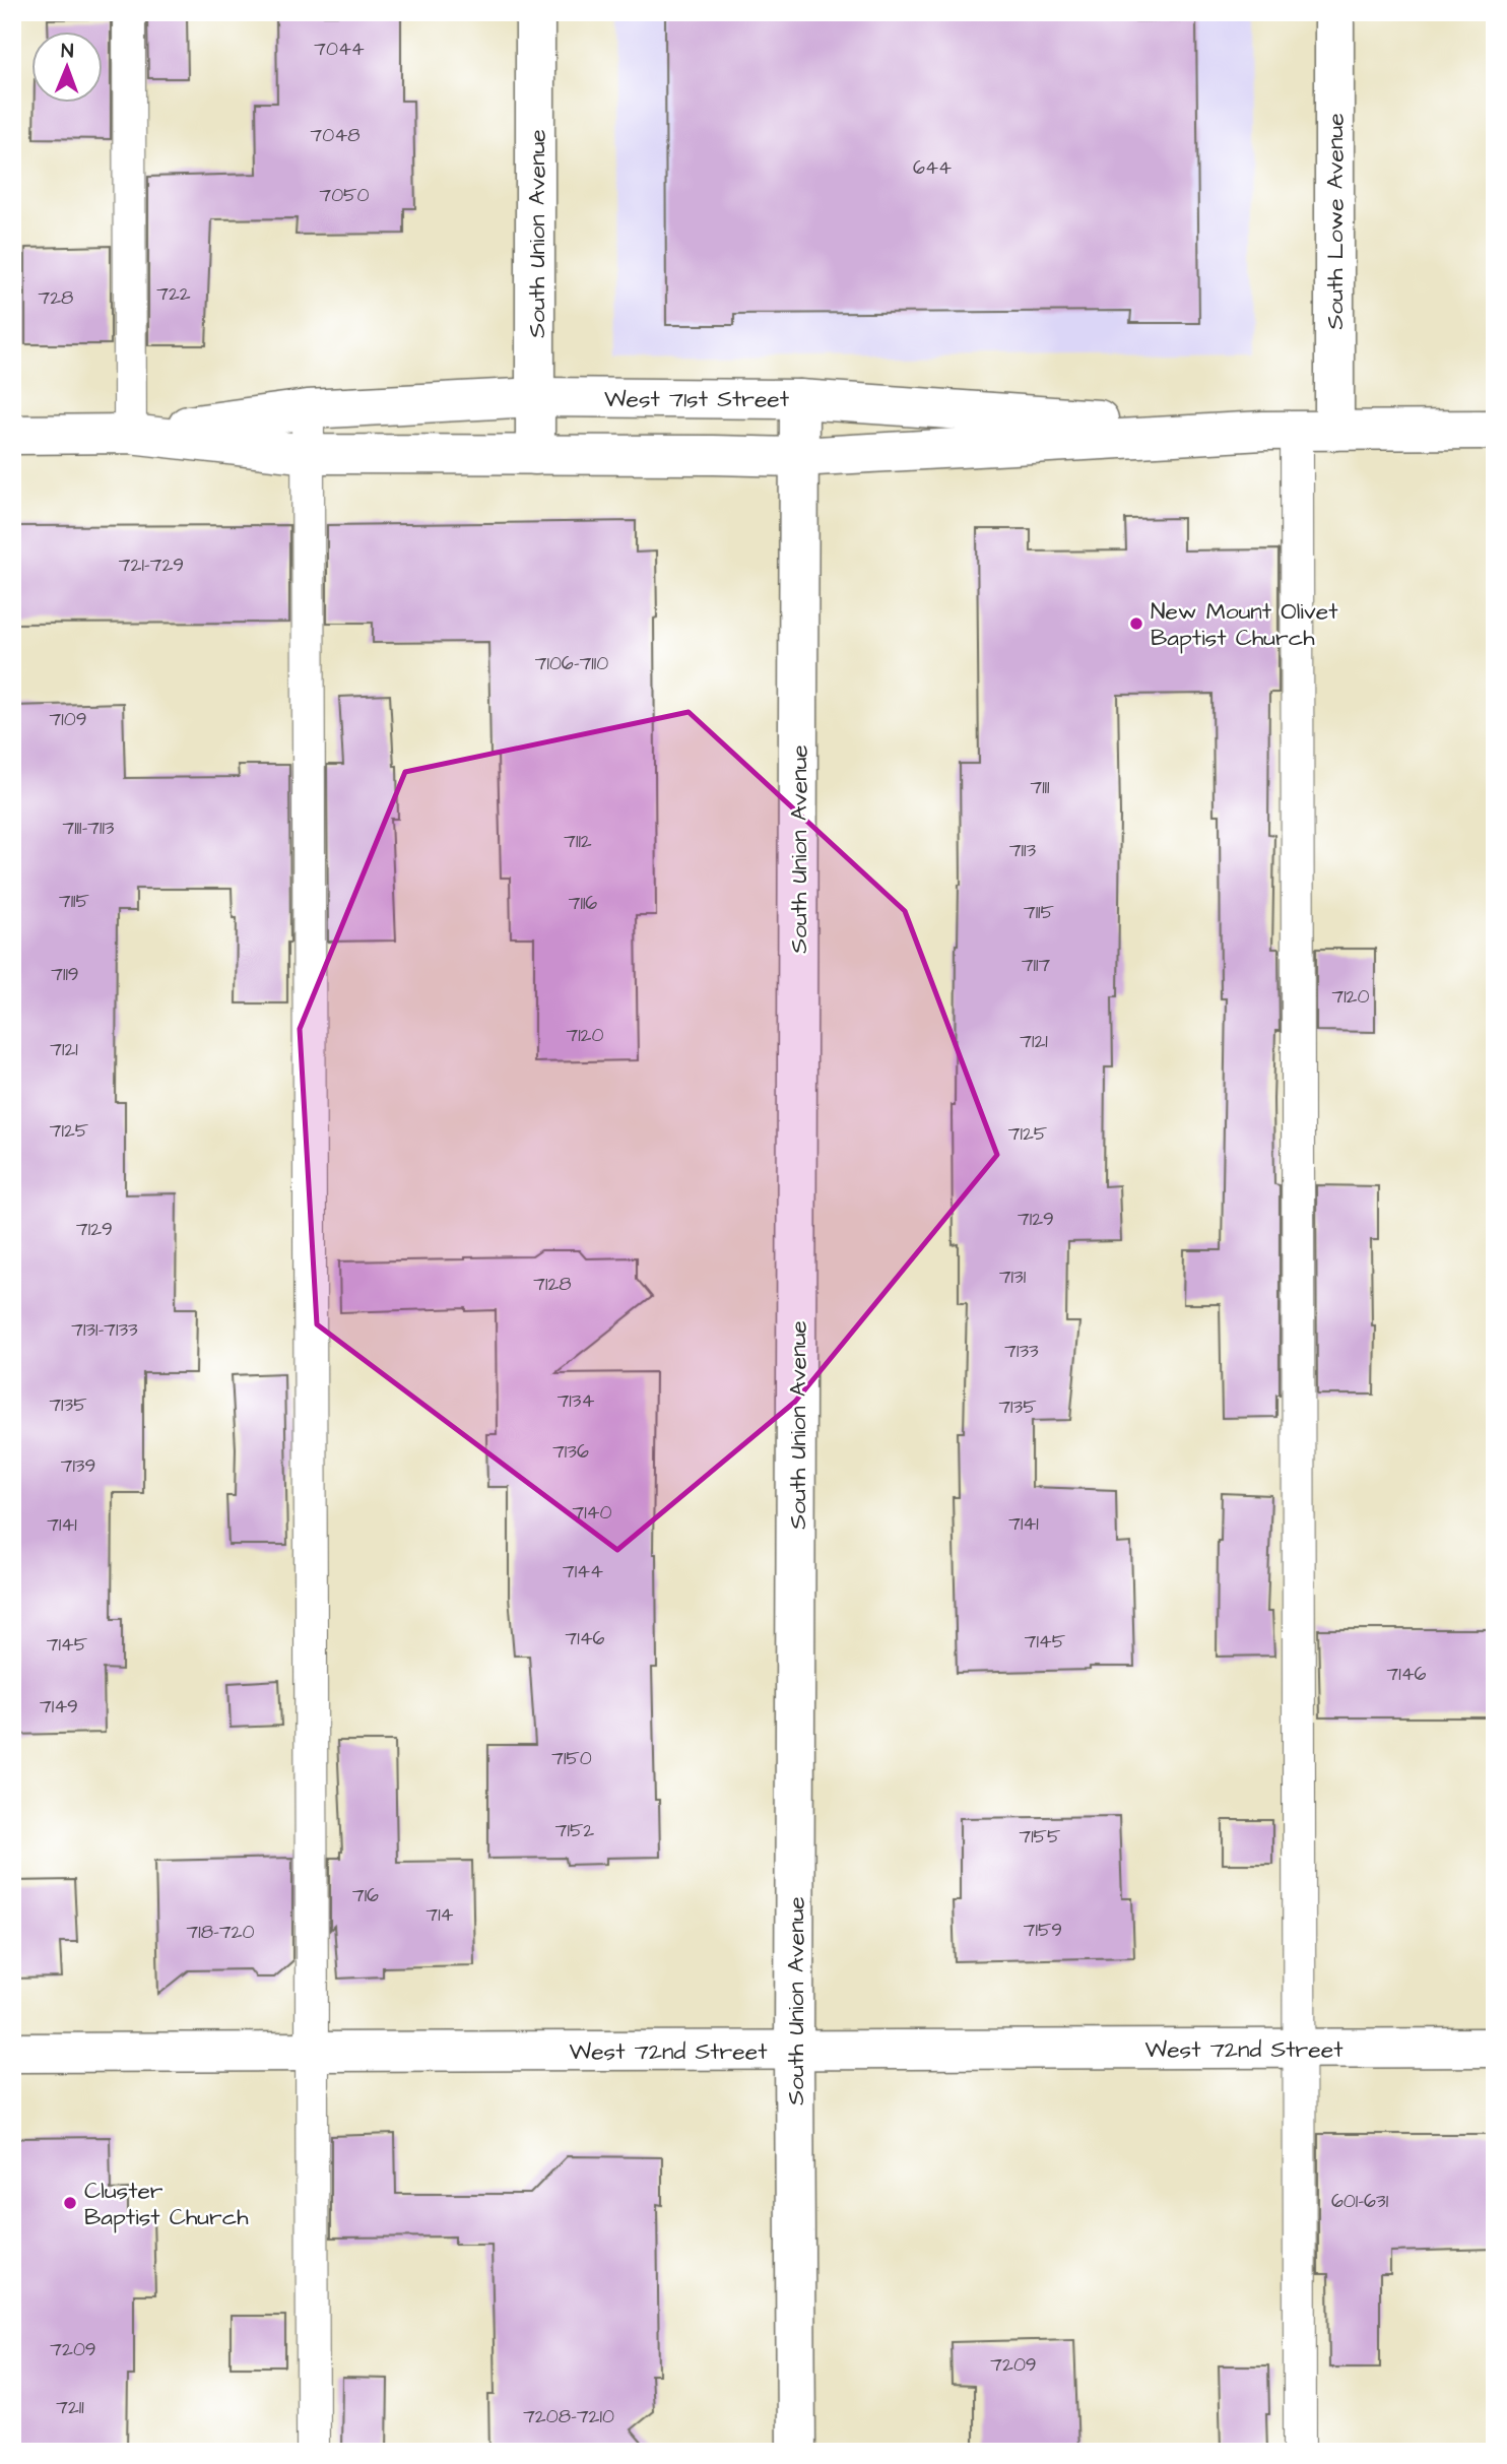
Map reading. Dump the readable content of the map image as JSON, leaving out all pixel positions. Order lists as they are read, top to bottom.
{
  "streets": {
    "street": [
      "South Lowe Avenue",
      "South Union Avenue",
      "West 71st Street",
      "West 72nd Street"
    ]
  },
  "crossings": [
    ["South Lowe Avenue", "West 71st Street"],
    ["South Union Avenue", "West 71st Street"],
    ["South Union Avenue", "West 72nd Street"]
  ],
  "places": ["New Mount Olivet Baptist Church", "Cluster Baptist Church"],
  "house_numbers": [
    "7044",
    "7048",
    "644",
    "7050",
    "722",
    "728",
    "721-729",
    "7106-7110",
    "7109",
    "7111",
    "7111-7113",
    "7112",
    "7113",
    "7115",
    "7116",
    "7115",
    "7117",
    "7119",
    "7120",
    "7120",
    "7121",
    "7121",
    "7125",
    "7125",
    "7129",
    "7129",
    "7131",
    "7128",
    "7131-7133",
    "7133",
    "7134",
    "7135",
    "7135",
    "7136",
    "7139",
    "7140",
    "7141",
    "7141",
    "7144",
    "7146",
    "7145",
    "7145",
    "7146",
    "7149",
    "7150",
    "7152",
    "7155",
    "716",
    "714",
    "7159",
    "718-720",
    "601-631",
    "7209",
    "7209",
    "7211",
    "7208-7210"
  ],
  "north": "top"
}
